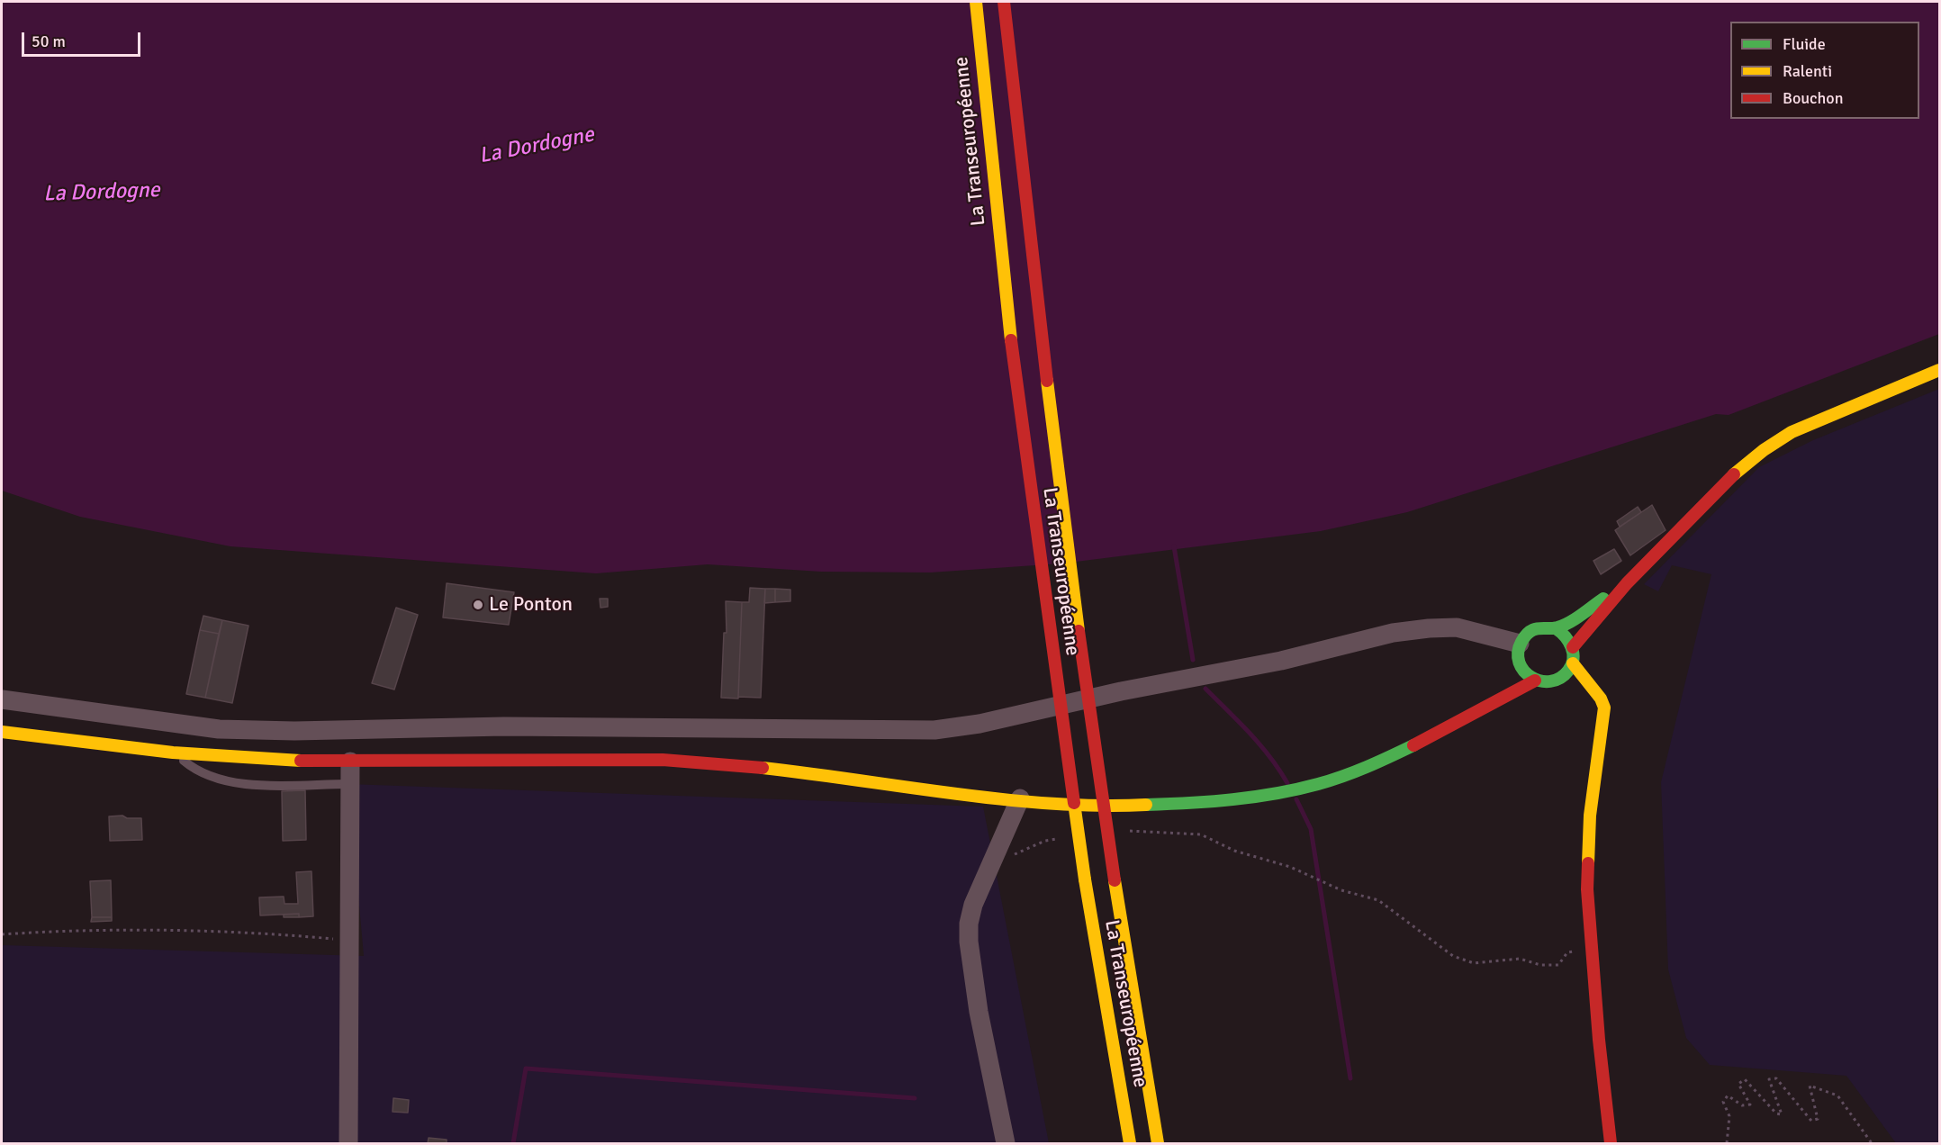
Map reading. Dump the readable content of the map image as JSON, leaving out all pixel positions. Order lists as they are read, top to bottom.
{
  "streets": {
    "main road": ["La Transeuropéenne"]
  },
  "water": ["La Dordogne"],
  "places": ["Le Ponton"],
  "legend": ["Fluide", "Ralenti", "Bouchon"],
  "scale_bar": "50 m"
}
